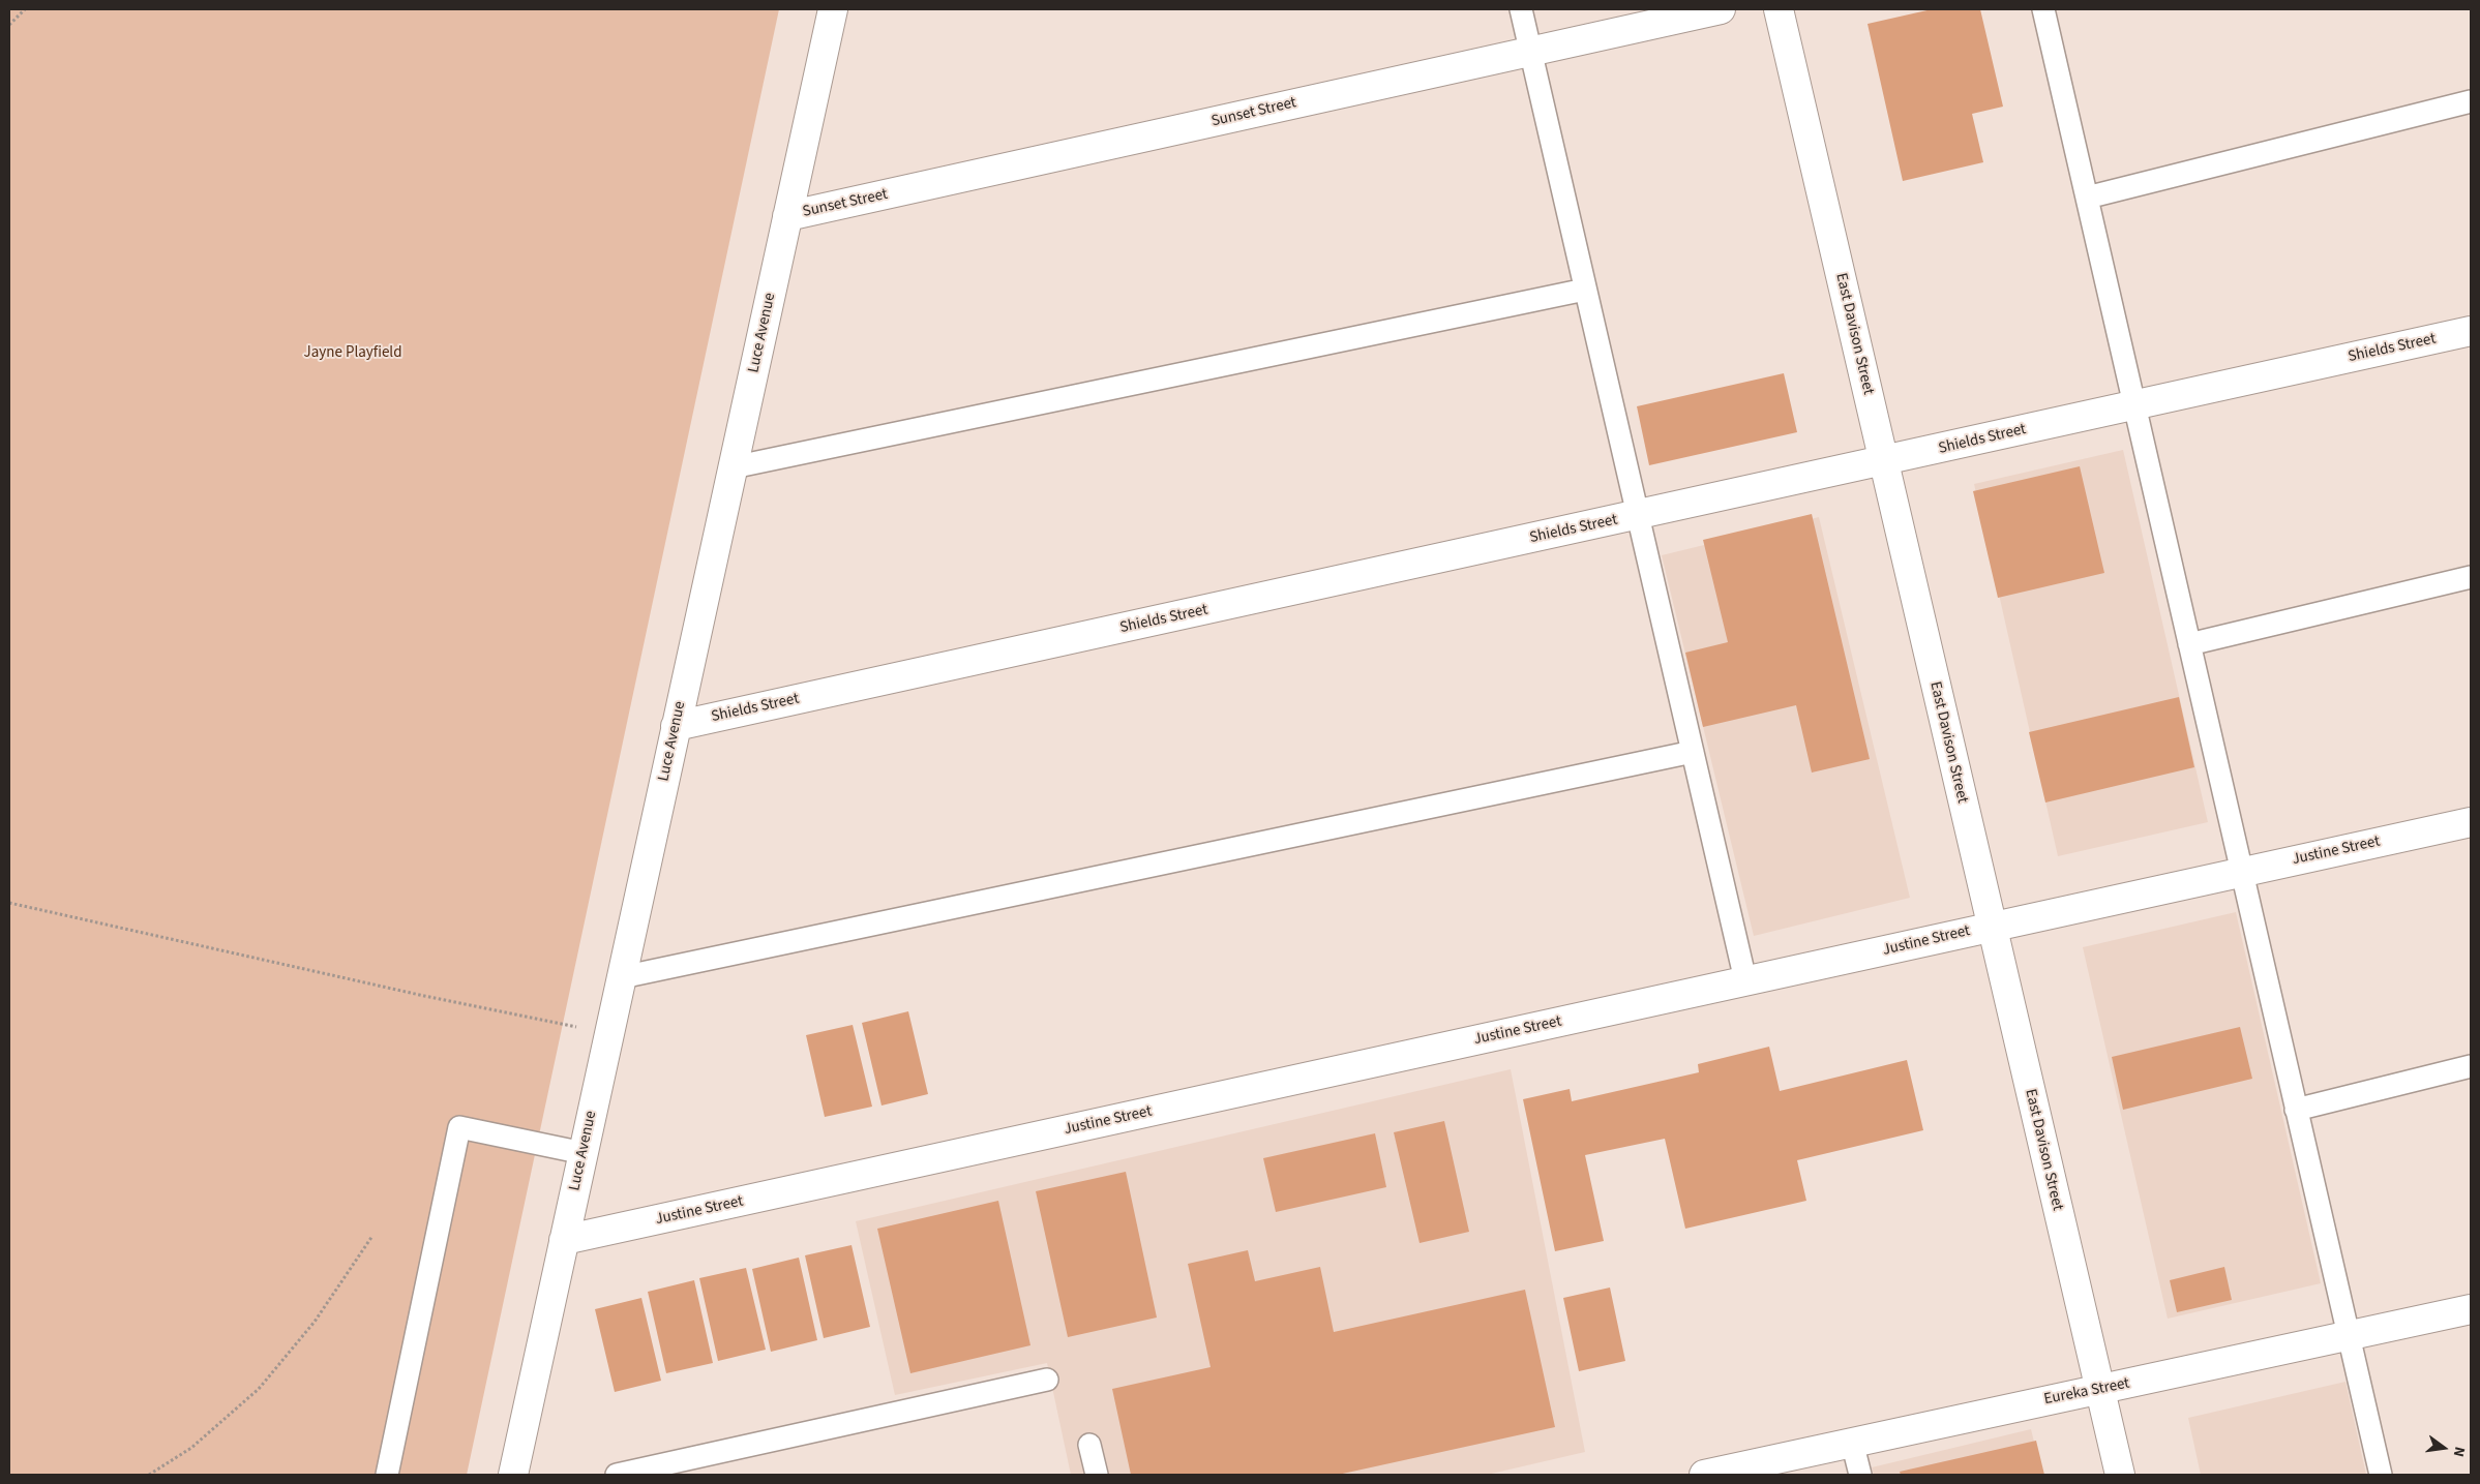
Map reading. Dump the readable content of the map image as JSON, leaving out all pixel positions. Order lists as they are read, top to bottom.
{
  "streets": {
    "street": [
      "Sunset Street",
      "Luce Avenue",
      "East Davison Street",
      "Shields Street",
      "Justine Street",
      "Eureka Street"
    ]
  },
  "crossings": [
    ["Sunset Street", "Luce Avenue"],
    ["Luce Avenue", "Shields Street"],
    ["Luce Avenue", "Justine Street"],
    ["East Davison Street", "Shields Street"],
    ["East Davison Street", "Justine Street"],
    ["East Davison Street", "Eureka Street"]
  ],
  "parks": ["Jayne Playfield"],
  "north": "right"
}
